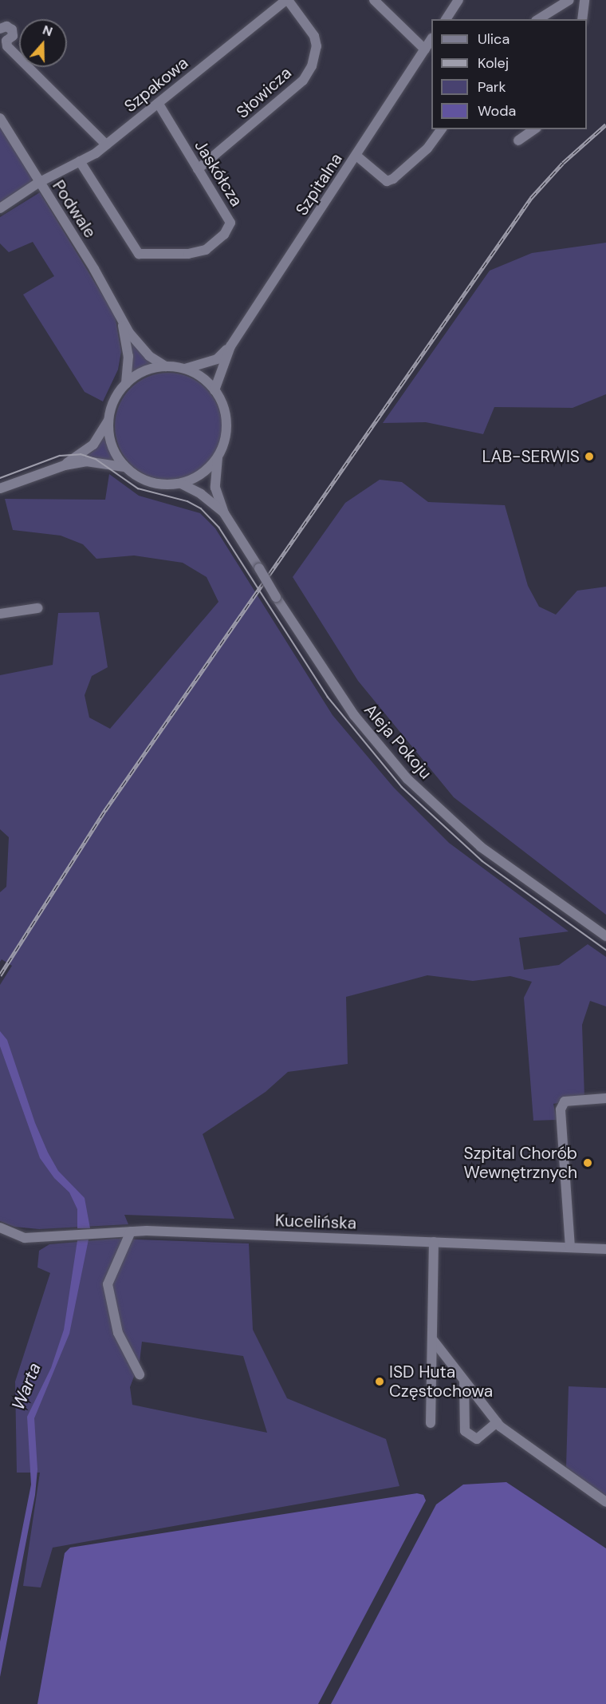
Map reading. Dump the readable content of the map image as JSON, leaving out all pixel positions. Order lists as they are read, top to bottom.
{
  "streets": {
    "street": [
      "Szpakowa",
      "Słowicza",
      "Jaskółcza",
      "Szpitalna",
      "Podwale",
      "Aleja Pokoju",
      "Kucelińska"
    ]
  },
  "crossings": [
    ["Szpakowa", "Słowicza"],
    ["Szpakowa", "Jaskółcza"],
    ["Szpakowa", "Podwale"],
    ["Słowicza", "Jaskółcza"],
    ["Szpitalna", "Podwale"],
    ["Szpitalna", "Aleja Pokoju"],
    ["Podwale", "Aleja Pokoju"]
  ],
  "water": ["Warta"],
  "places": ["LAB-SERWIS", "Szpital Chorób Wewnętrznych", "ISD Huta Częstochowa"],
  "legend": [
    "Ulica",
    "Kolej",
    "Park",
    "Woda"
  ],
  "north": "top"
}
